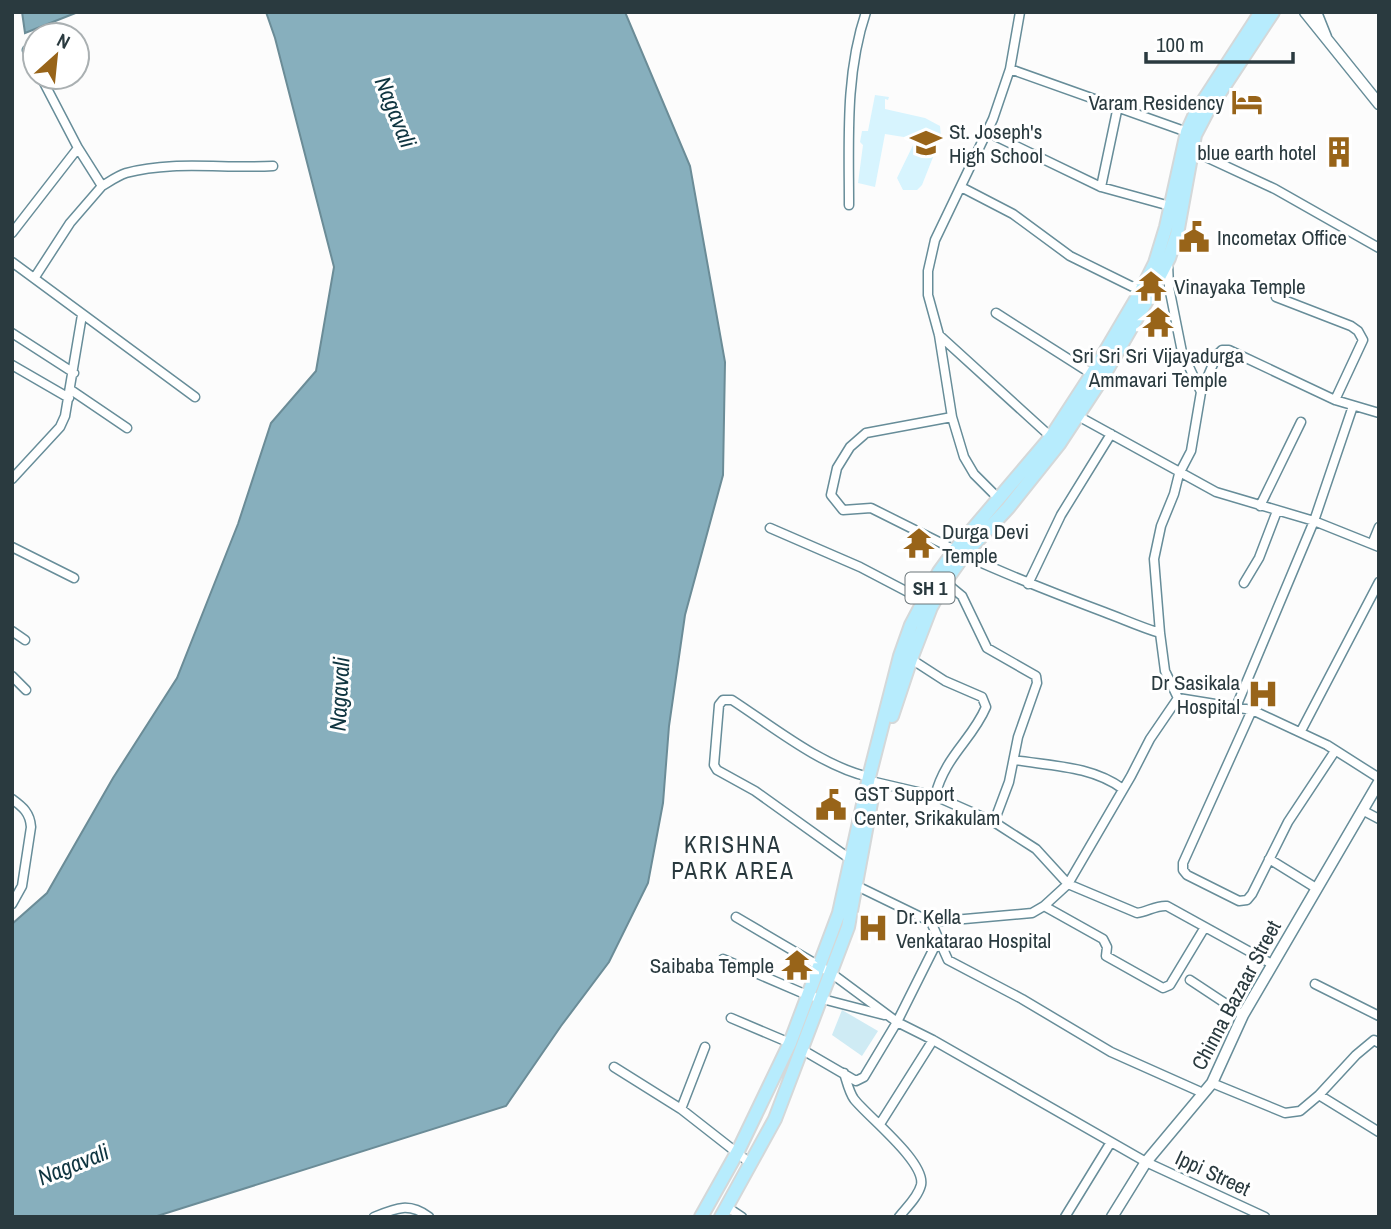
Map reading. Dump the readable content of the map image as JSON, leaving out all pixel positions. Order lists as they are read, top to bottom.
{
  "streets": {
    "main road": ["SH 1"],
    "street": ["Chinna Bazaar Street", "Ippi Street"]
  },
  "crossings": [
    ["Chinna Bazaar Street", "Ippi Street"]
  ],
  "districts": ["KRISHNA PARK AREA"],
  "water": ["Nagavali"],
  "places": {
    "hotel": ["Varam Residency"],
    "school or university": ["St. Joseph's High School"],
    "building": ["blue earth hotel"],
    "public building": ["Incometax Office", "GST Support Center, Srikakulam"],
    "temple": [
      "Vinayaka Temple",
      "Sri Sri Sri Vijayadurga Ammavari Temple",
      "Durga Devi Temple",
      "Saibaba Temple"
    ],
    "hospital": ["Dr Sasikala Hospital", "Dr. Kella Venkatarao Hospital"]
  },
  "scale_bar": "100 m",
  "north": "top right"
}
